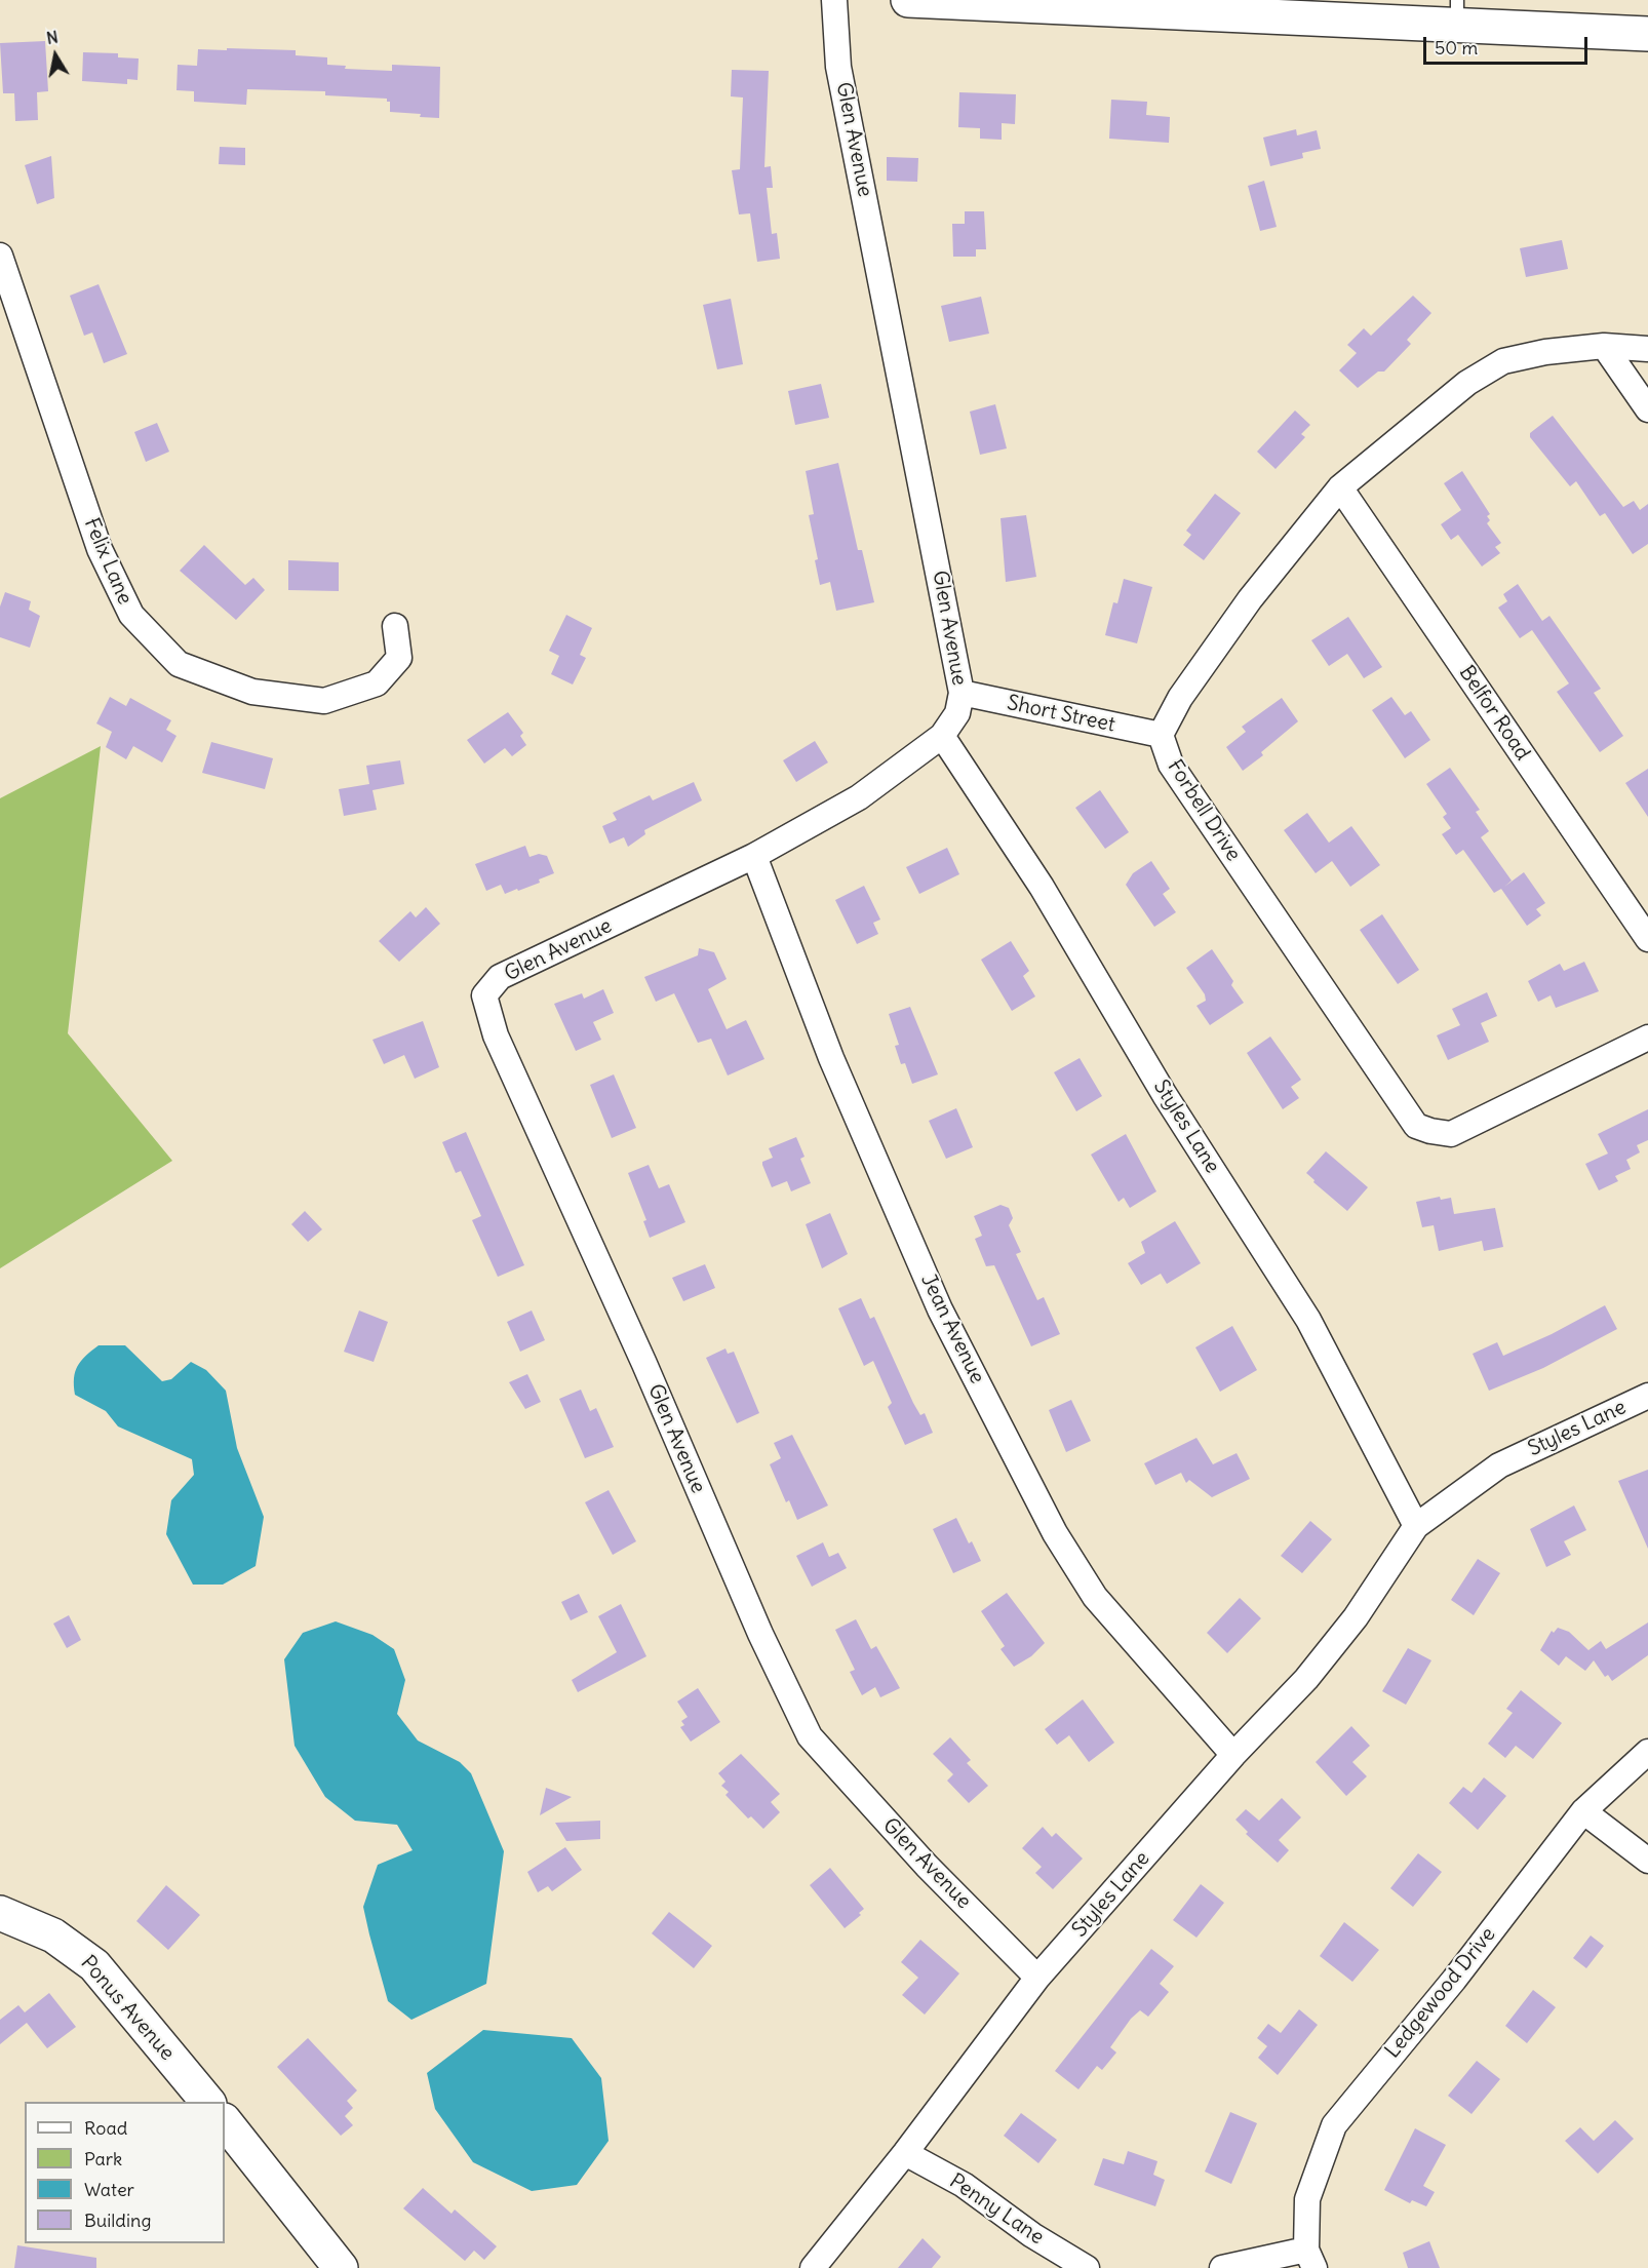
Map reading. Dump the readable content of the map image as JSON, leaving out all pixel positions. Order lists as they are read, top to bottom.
{
  "streets": {
    "main road": ["Ponus Avenue"],
    "street": [
      "Glen Avenue",
      "Felix Lane",
      "Belfor Road",
      "Short Street",
      "Forbell Drive",
      "Styles Lane",
      "Jean Avenue",
      "Ledgewood Drive",
      "Penny Lane"
    ]
  },
  "crossings": [
    ["Glen Avenue", "Short Street"],
    ["Glen Avenue", "Styles Lane"],
    ["Glen Avenue", "Jean Avenue"],
    ["Belfor Road", "Forbell Drive"],
    ["Short Street", "Forbell Drive"],
    ["Styles Lane", "Jean Avenue"],
    ["Styles Lane", "Penny Lane"]
  ],
  "legend": [
    "Road",
    "Park",
    "Water",
    "Building"
  ],
  "scale_bar": "50 m",
  "north": "top"
}
